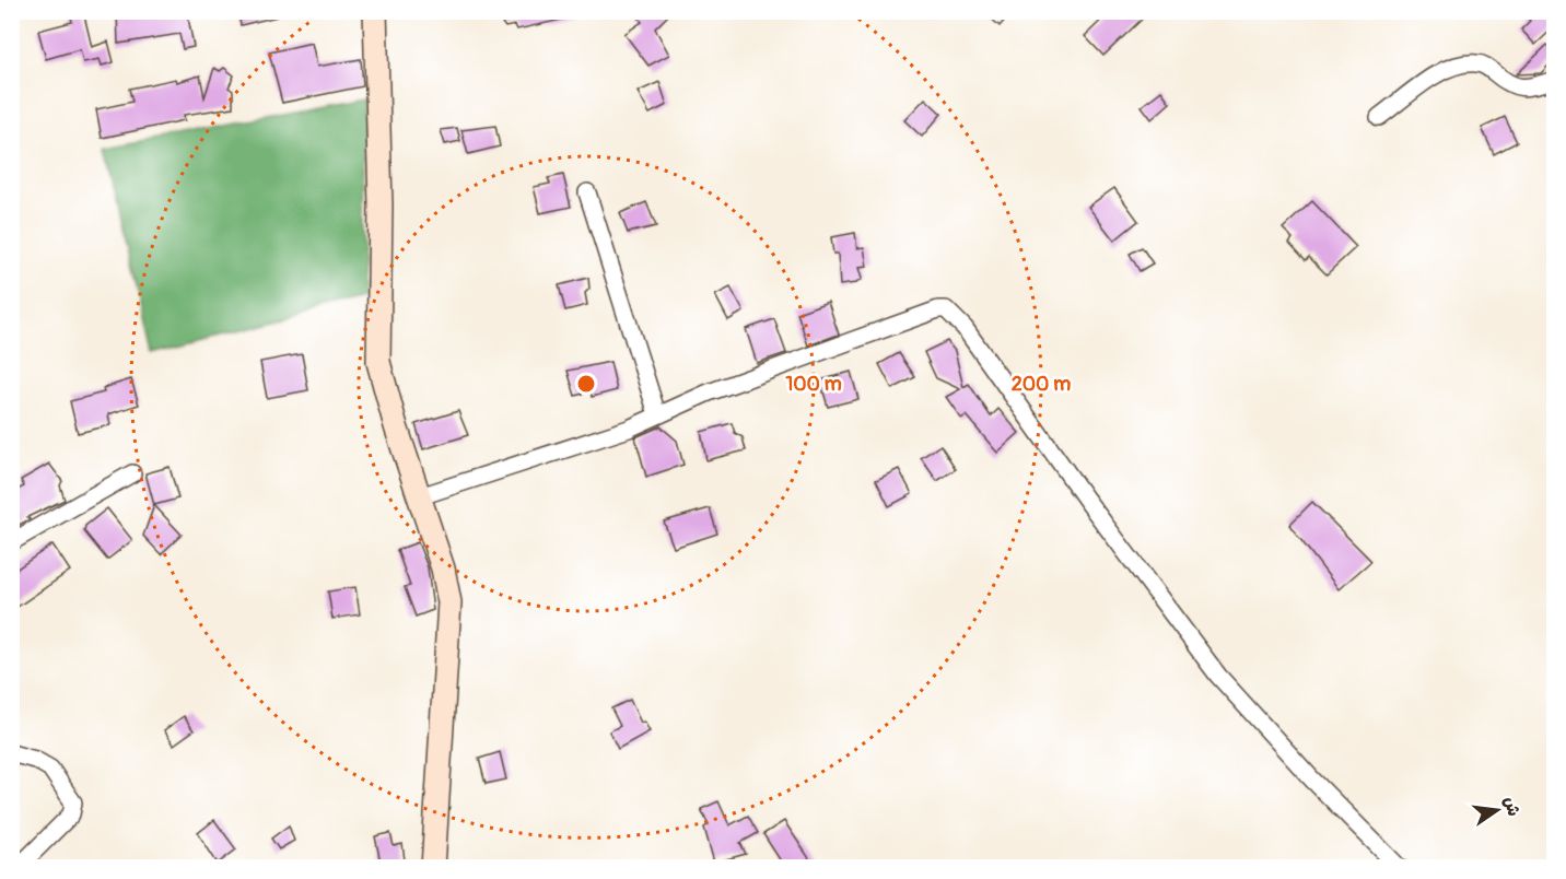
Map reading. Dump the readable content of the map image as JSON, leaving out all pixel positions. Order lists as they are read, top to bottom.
{
  "north": "right",
  "rings": ["100 m", "200 m"]
}
